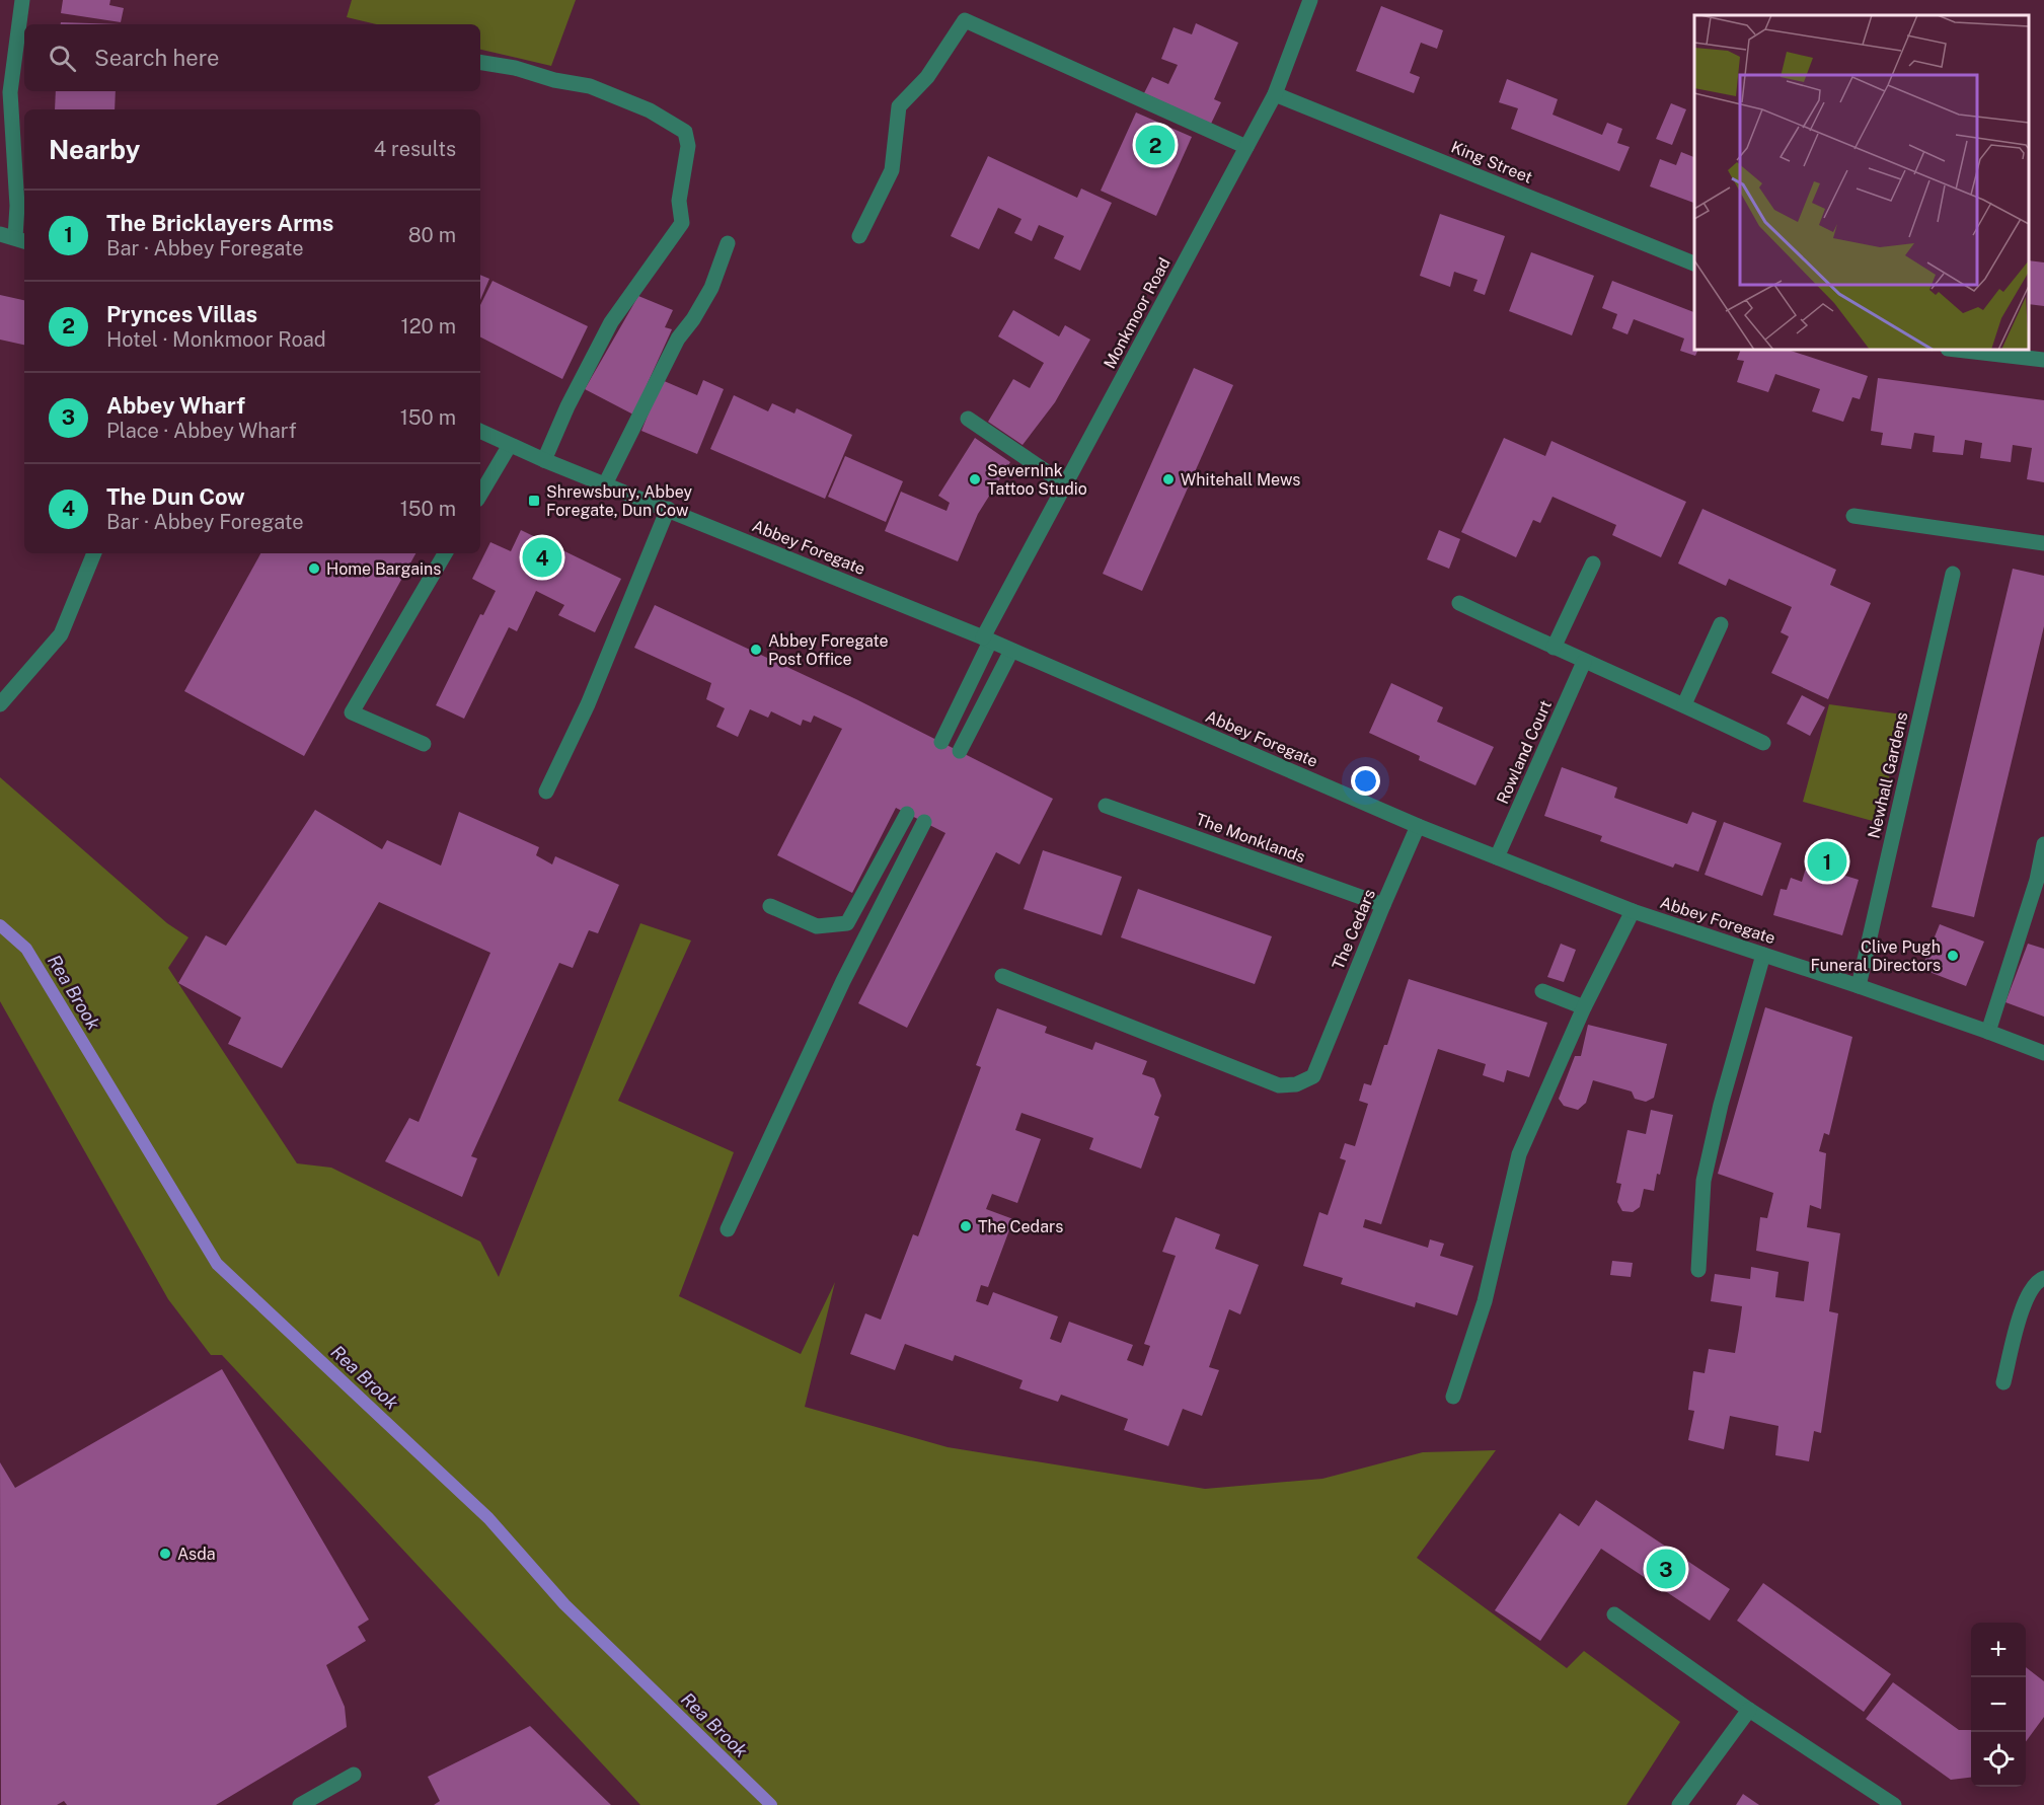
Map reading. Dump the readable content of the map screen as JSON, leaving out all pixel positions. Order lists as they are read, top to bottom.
{
  "streets": {
    "street": [
      "King Street",
      "Monkmoor Road",
      "Abbey Foregate",
      "Rowland Court",
      "Newhall Gardens",
      "The Monklands",
      "The Cedars"
    ]
  },
  "crossings": [
    ["King Street", "Monkmoor Road"],
    ["Monkmoor Road", "Abbey Foregate"],
    ["Abbey Foregate", "Rowland Court"],
    ["Abbey Foregate", "Newhall Gardens"],
    ["Abbey Foregate", "The Cedars"],
    ["The Monklands", "The Cedars"]
  ],
  "water": ["Rea Brook"],
  "places": {
    "other": [
      "SevernInk Tattoo Studio",
      "Whitehall Mews",
      "Home Bargains",
      "Abbey Foregate Post Office",
      "Clive Pugh Funeral Directors",
      "The Cedars",
      "Asda"
    ],
    "transit": ["Shrewsbury, Abbey Foregate, Dun Cow"]
  },
  "page": {
    "search": "Search here",
    "heading": ["Nearby", "4 results"],
    "pins": [
      "2",
      "4",
      "1",
      "3"
    ],
    "list": [
      {
        "mark": "1",
        "name": "The Bricklayers Arms",
        "note": "Bar · Abbey Foregate",
        "value": "80 m"
      },
      {
        "mark": "2",
        "name": "Prynces Villas",
        "note": "Hotel · Monkmoor Road",
        "value": "120 m"
      },
      {
        "mark": "3",
        "name": "Abbey Wharf",
        "note": "Place · Abbey Wharf",
        "value": "150 m"
      },
      {
        "mark": "4",
        "name": "The Dun Cow",
        "note": "Bar · Abbey Foregate",
        "value": "150 m"
      }
    ],
    "map_buttons": ["+", "−"]
  }
}
